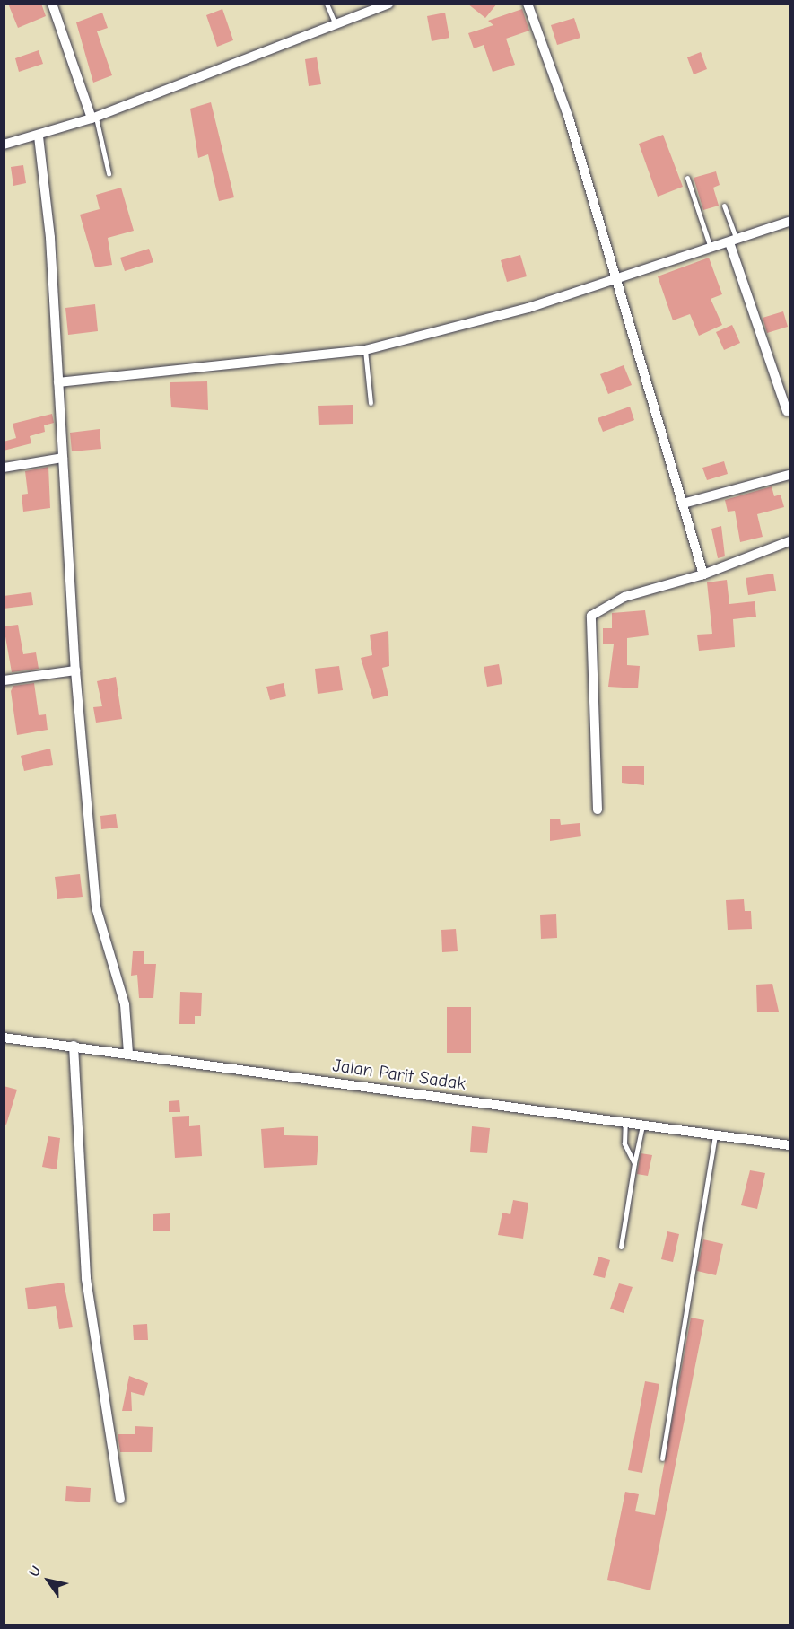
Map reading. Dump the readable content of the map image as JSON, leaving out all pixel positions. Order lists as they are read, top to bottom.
{
  "streets": {
    "street": ["Jalan Parit Sadak"]
  },
  "north": "top left"
}
